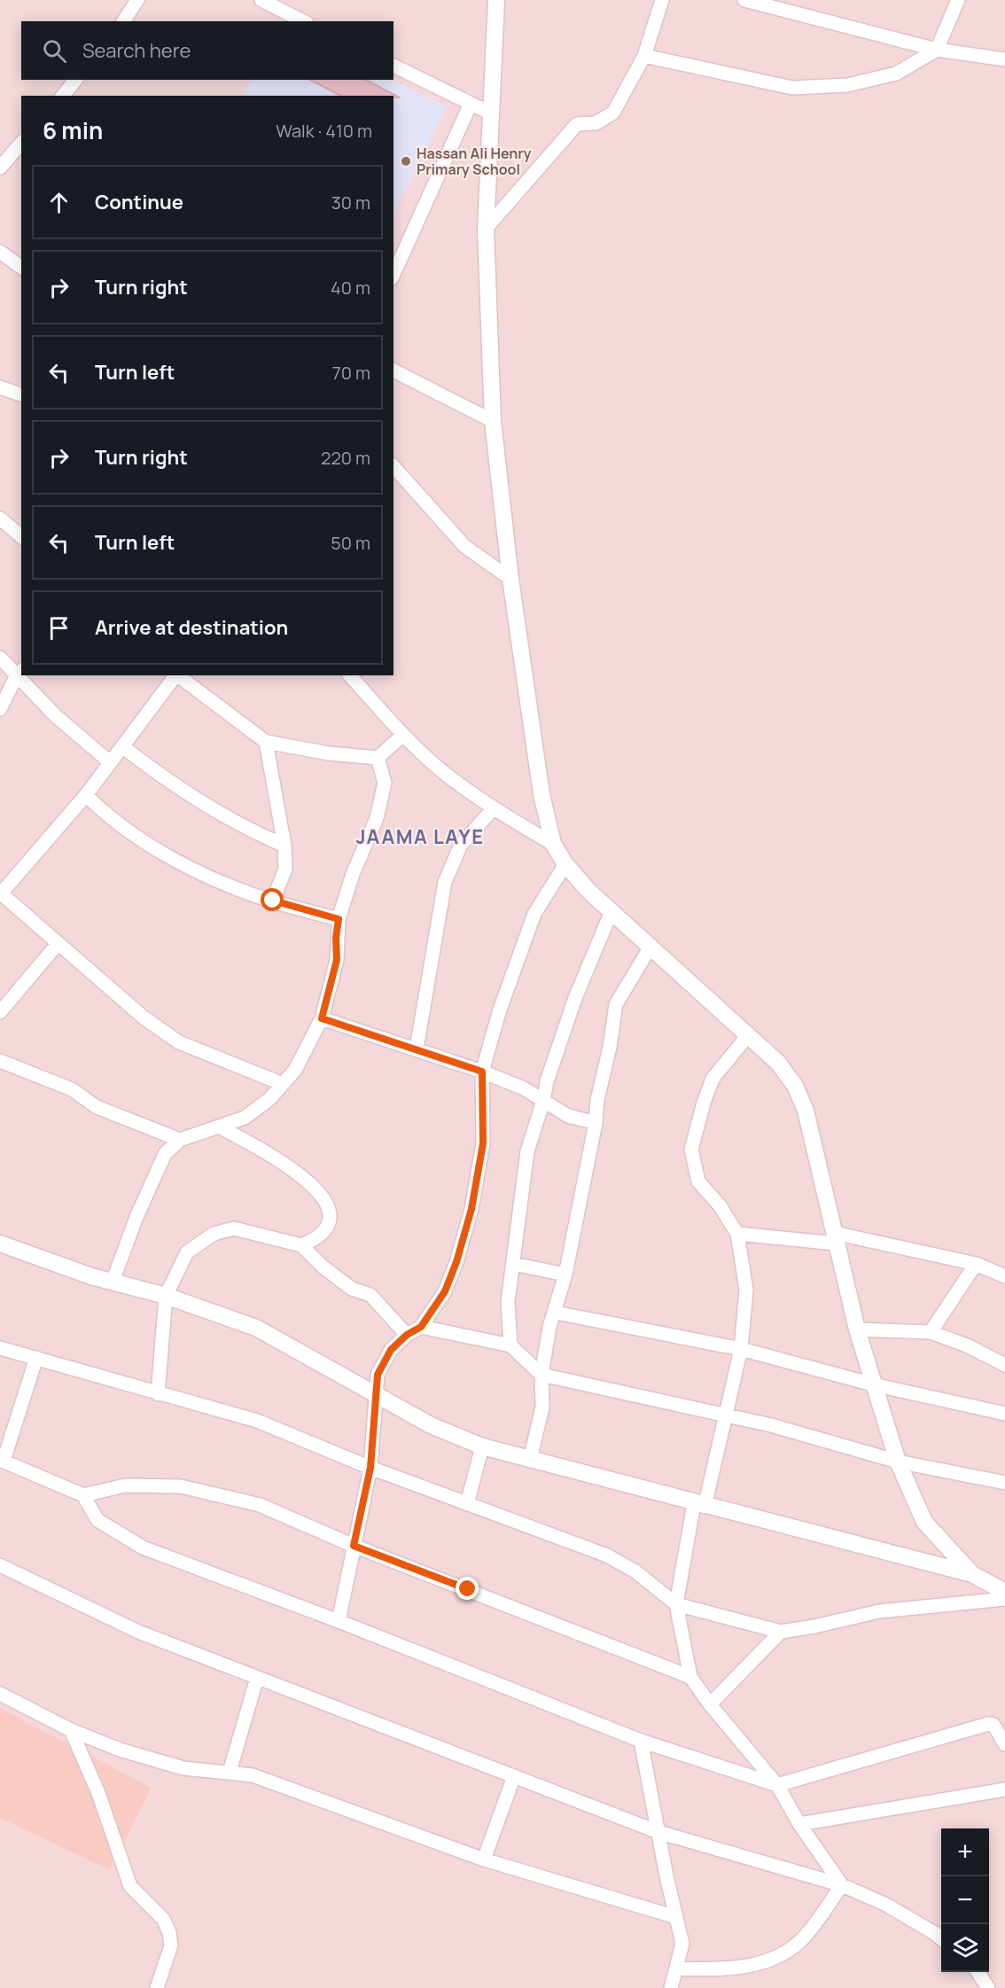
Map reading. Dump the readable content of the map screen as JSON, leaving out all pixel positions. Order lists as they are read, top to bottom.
{
  "districts": ["JAAMA LAYE"],
  "places": ["Hassan Ali Henry Primary School"],
  "page": {
    "search": "Search here",
    "heading": ["6 min", "Walk · 410 m"],
    "list": [
      ["Continue", "30 m"],
      ["Turn right", "40 m"],
      ["Turn left", "70 m"],
      ["Turn right", "220 m"],
      ["Turn left", "50 m"],
      "Arrive at destination"
    ],
    "map_buttons": ["+", "−"]
  }
}
